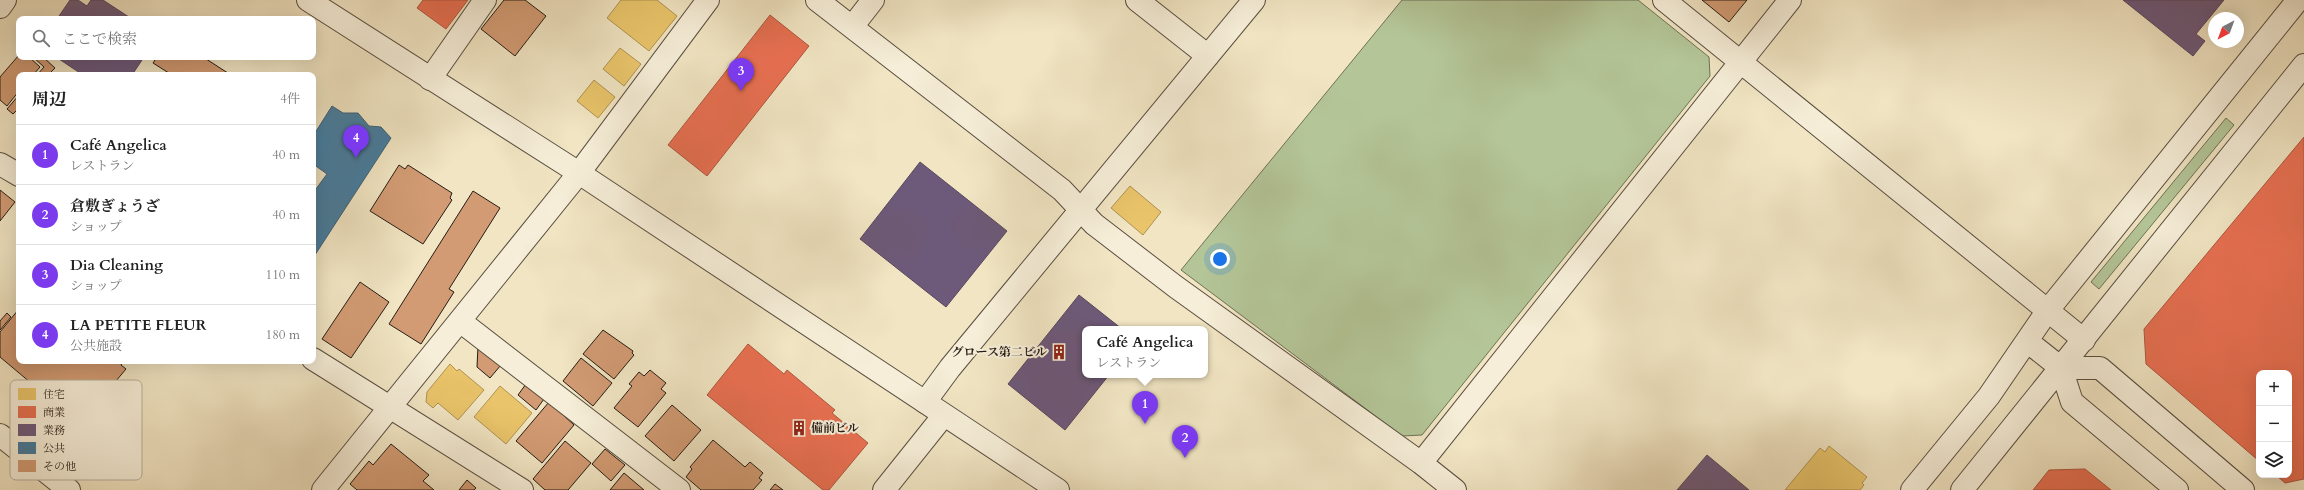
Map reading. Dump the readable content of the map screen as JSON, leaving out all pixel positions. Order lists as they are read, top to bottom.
{
  "places": {
    "building": ["グロース第二ビル", "備前ビル"]
  },
  "legend": [
    "住宅",
    "商業",
    "業務",
    "公共",
    "その他"
  ],
  "north": "bottom left",
  "page": {
    "search": "ここで検索",
    "pins": [
      "3",
      "4",
      "1",
      "2"
    ],
    "heading": ["周辺", "4件"],
    "list": [
      {
        "mark": "1",
        "name": "Café Angelica",
        "note": "レストラン",
        "value": "40 m"
      },
      {
        "mark": "2",
        "name": "倉敷ぎょうざ",
        "note": "ショップ",
        "value": "40 m"
      },
      {
        "mark": "3",
        "name": "Dia Cleaning",
        "note": "ショップ",
        "value": "110 m"
      },
      {
        "mark": "4",
        "name": "LA PETITE FLEUR",
        "note": "公共施設",
        "value": "180 m"
      }
    ],
    "popup": ["Café Angelica", "レストラン"],
    "map_buttons": ["+", "−"]
  }
}
